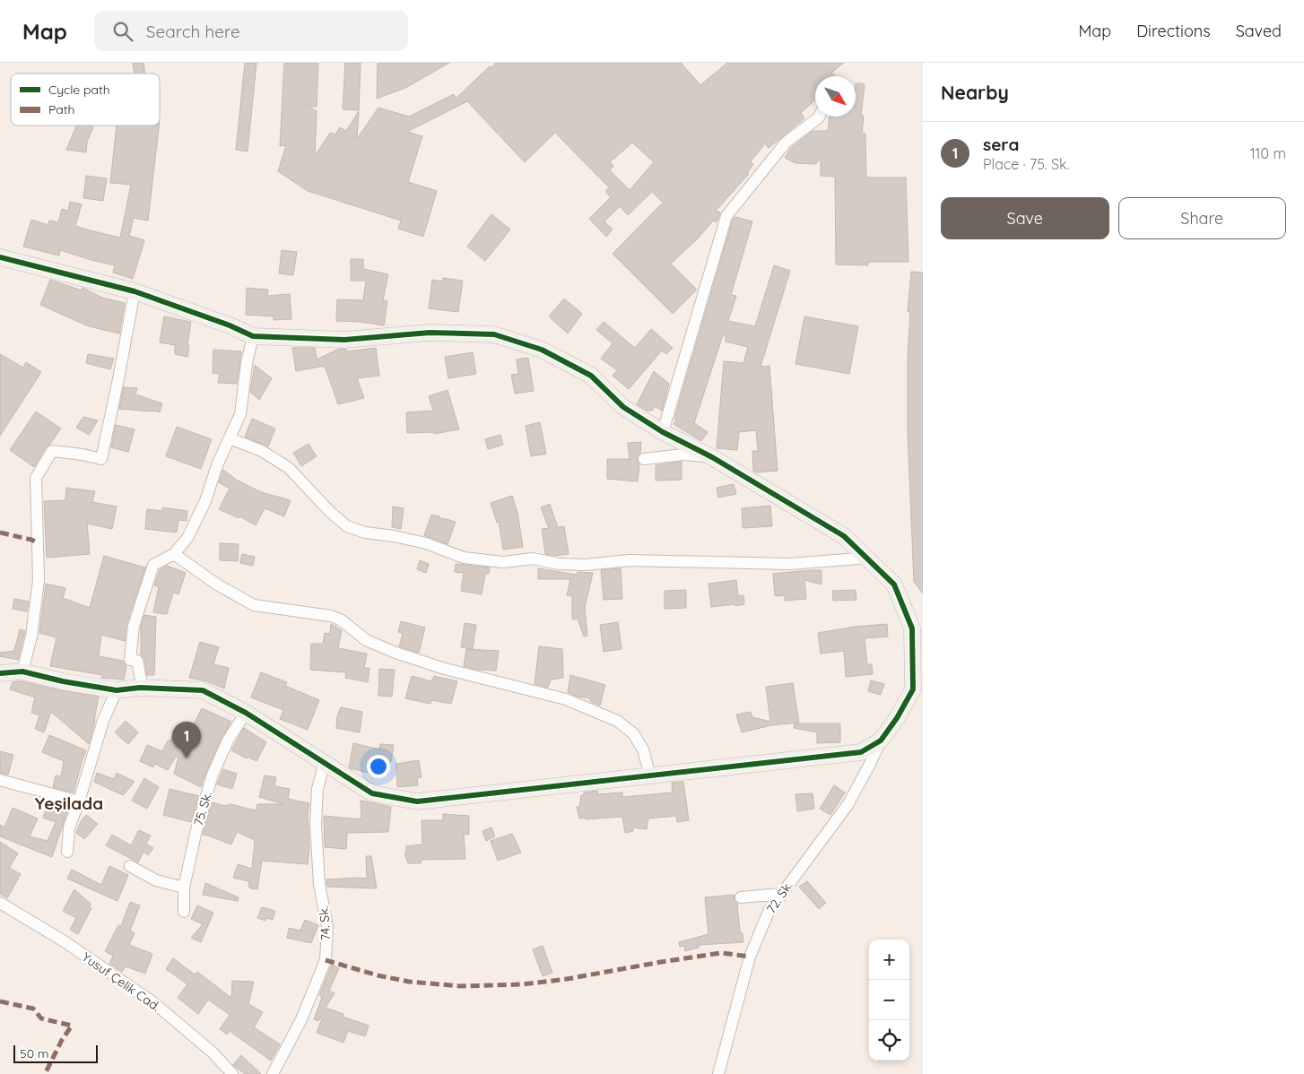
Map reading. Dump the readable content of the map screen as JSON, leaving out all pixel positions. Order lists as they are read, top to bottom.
{
  "streets": {
    "street": [
      "75. Sk.",
      "72. Sk.",
      "74. Sk.",
      "Yusuf Çelik Cad."
    ]
  },
  "districts": ["Yeşilada"],
  "legend": ["Cycle path", "Path"],
  "scale_bar": "50 m",
  "north": "bottom right",
  "page": {
    "header": "Map",
    "search": "Search here",
    "nav": ["Map", "Directions", "Saved"],
    "heading": "Nearby",
    "list": [
      {
        "mark": "1",
        "name": "sera",
        "note": "Place · 75. Sk.",
        "value": "110 m"
      }
    ],
    "buttons": ["Save", "Share"],
    "pins": "1",
    "map_buttons": ["+", "−"],
    "scale": "50 m"
  }
}
